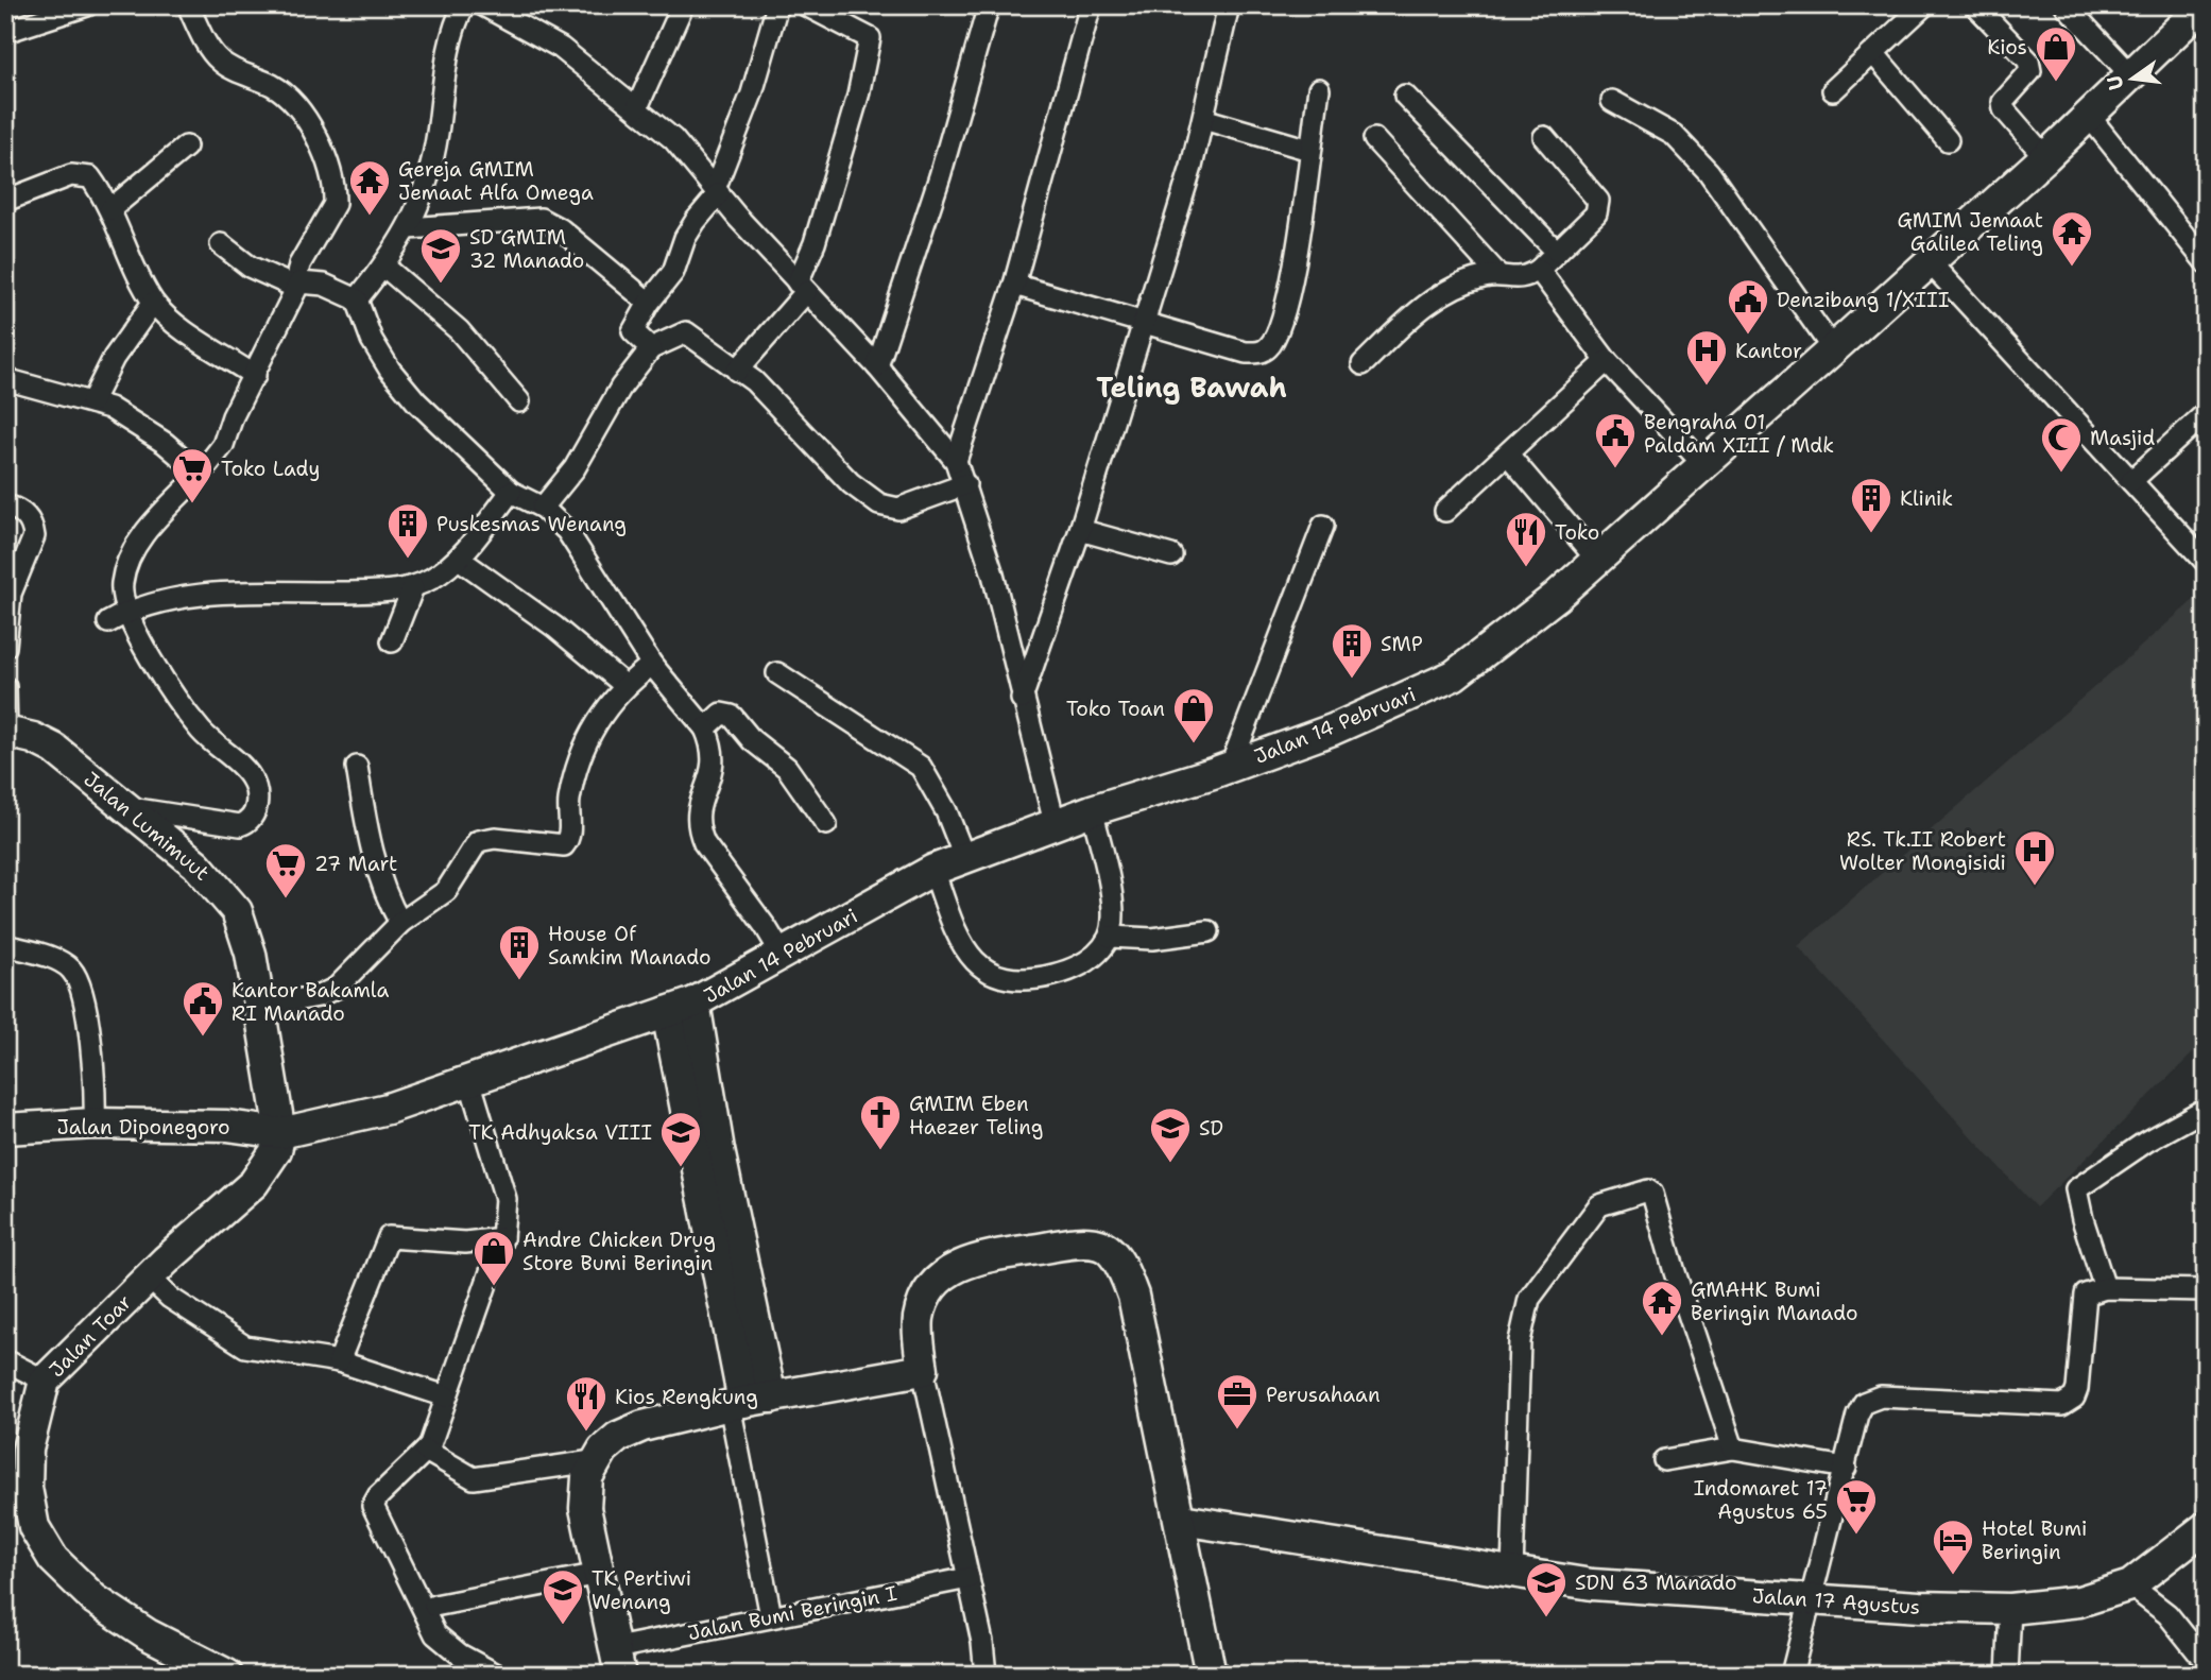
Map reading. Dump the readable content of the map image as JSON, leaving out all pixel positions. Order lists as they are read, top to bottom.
{
  "streets": {
    "street": [
      "Jalan 14 Pebruari",
      "Jalan Lumimuut",
      "Jalan Diponegoro",
      "Jalan Toar",
      "Jalan 17 Agustus",
      "Jalan Bumi Beringin I"
    ]
  },
  "crossings": [
    ["Jalan 14 Pebruari", "Jalan Lumimuut"],
    ["Jalan 14 Pebruari", "Jalan Diponegoro"],
    ["Jalan 14 Pebruari", "Jalan Toar"],
    ["Jalan Lumimuut", "Jalan Diponegoro"],
    ["Jalan Lumimuut", "Jalan Toar"],
    ["Jalan Diponegoro", "Jalan Toar"]
  ],
  "districts": ["Teling Bawah"],
  "places": {
    "shop": ["Kios", "Toko Toan", "Andre Chicken Drug Store Bumi Beringin"],
    "temple": ["Gereja GMIM Jemaat Alfa Omega", "GMIM Jemaat Galilea Teling", "GMAHK Bumi Beringin Manado"],
    "school or university": [
      "SD GMIM 32 Manado",
      "SD",
      "TK Adhyaksa VIII",
      "SDN 63 Manado",
      "TK Pertiwi Wenang"
    ],
    "public building": ["Denzibang 1/XIII", "Bengraha 01 Paldam XIII / Mdk", "Kantor Bakamla RI Manado"],
    "hospital": ["Kantor", "RS. Tk.II Robert Wolter Mongisidi"],
    "mosque": ["Masjid"],
    "supermarket": ["Toko Lady", "27 Mart", "Indomaret 17 Agustus 65"],
    "building": [
      "Klinik",
      "Puskesmas Wenang",
      "SMP",
      "House Of Samkim Manado"
    ],
    "restaurant": ["Toko", "Kios Rengkung"],
    "church": ["GMIM Eben Haezer Teling"],
    "office": ["Perusahaan"],
    "hotel": ["Hotel Bumi Beringin"]
  },
  "north": "left"
}
